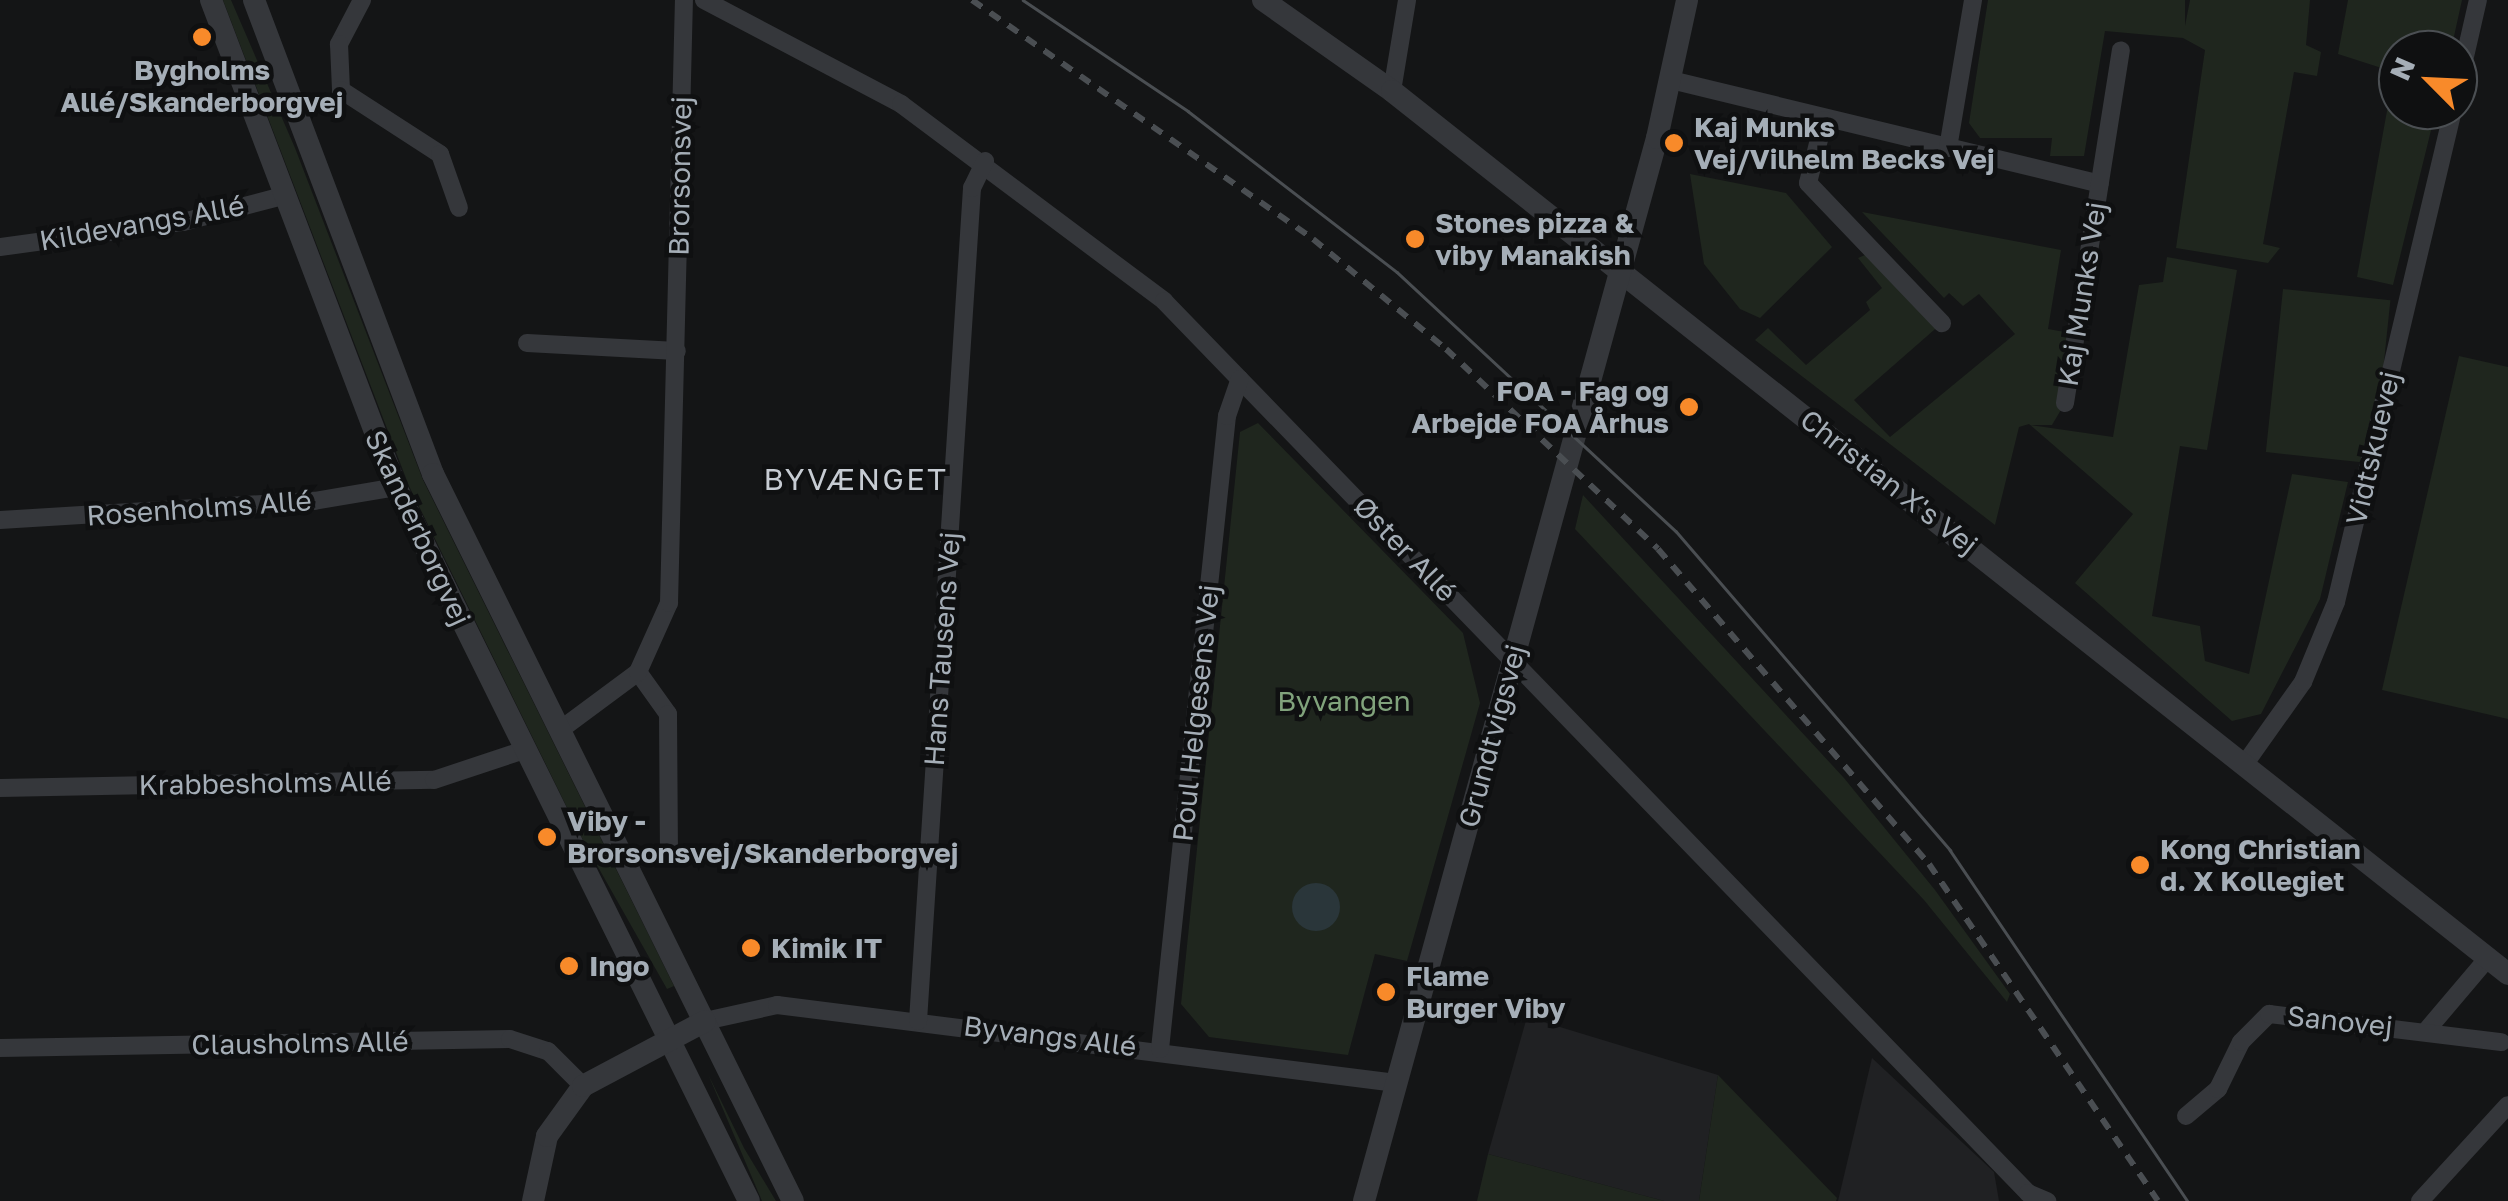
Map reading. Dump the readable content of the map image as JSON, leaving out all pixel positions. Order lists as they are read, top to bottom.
{
  "streets": {
    "street": [
      "Brorsonsvej",
      "Kildevangs Allé",
      "Kaj Munks Vej",
      "Vidtskuevej",
      "Christian X's Vej",
      "Rosenholms Allé",
      "Skanderborgvej",
      "Øster Allé",
      "Hans Tausens Vej",
      "Poul Helgesens Vej",
      "Grundtvigsvej",
      "Krabbesholms Allé",
      "Sanovej",
      "Byvangs Allé",
      "Clausholms Allé"
    ]
  },
  "crossings": [
    ["Brorsonsvej", "Skanderborgvej"],
    ["Kildevangs Allé", "Skanderborgvej"],
    ["Kaj Munks Vej", "Grundtvigsvej"],
    ["Vidtskuevej", "Christian X's Vej"],
    ["Christian X's Vej", "Grundtvigsvej"],
    ["Christian X's Vej", "Sanovej"],
    ["Rosenholms Allé", "Skanderborgvej"],
    ["Skanderborgvej", "Krabbesholms Allé"],
    ["Skanderborgvej", "Byvangs Allé"],
    ["Øster Allé", "Hans Tausens Vej"],
    ["Øster Allé", "Poul Helgesens Vej"],
    ["Øster Allé", "Grundtvigsvej"],
    ["Hans Tausens Vej", "Byvangs Allé"],
    ["Poul Helgesens Vej", "Byvangs Allé"],
    ["Grundtvigsvej", "Byvangs Allé"]
  ],
  "districts": ["BYVÆNGET"],
  "parks": ["Byvangen"],
  "places": [
    "Bygholms Allé/Skanderborgvej",
    "Kaj Munks Vej/Vilhelm Becks Vej",
    "Stones pizza & viby Manakish",
    "FOA - Fag og Arbejde FOA Århus",
    "Viby - Brorsonsvej/Skanderborgvej",
    "Kong Christian d. X Kollegiet",
    "Kimik IT",
    "Ingo",
    "Flame Burger Viby"
  ],
  "north": "top left"
}
